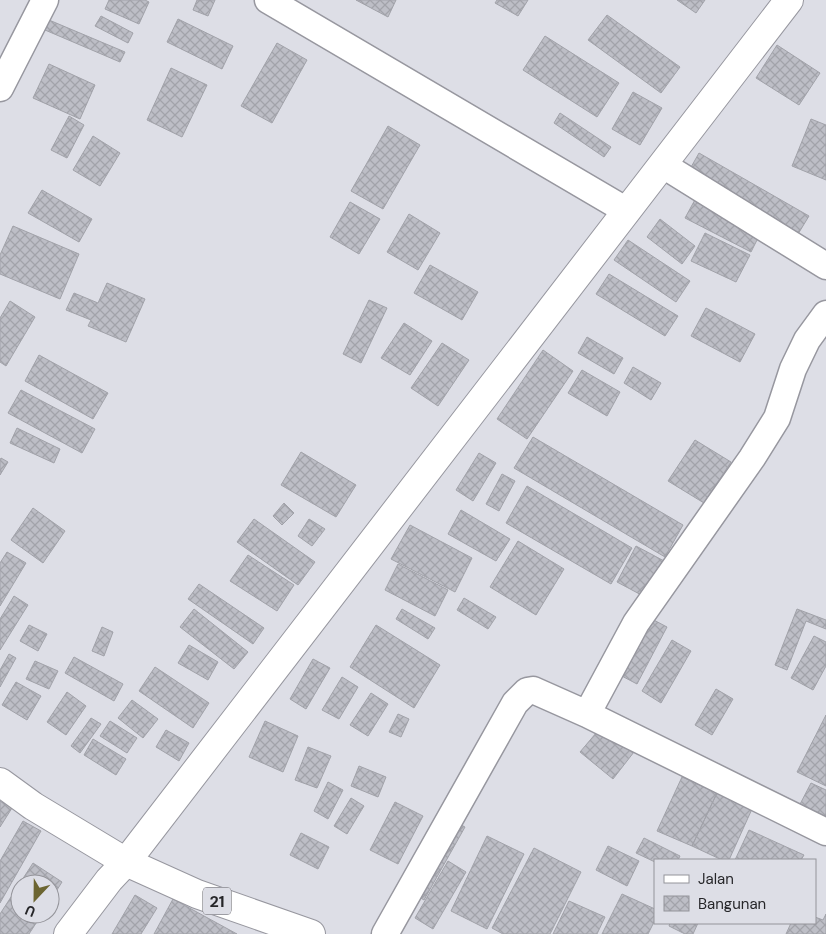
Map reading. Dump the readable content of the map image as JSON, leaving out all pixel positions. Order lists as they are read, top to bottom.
{
  "streets": {
    "main road": ["21"]
  },
  "legend": ["Jalan", "Bangunan"],
  "north": "bottom"
}
